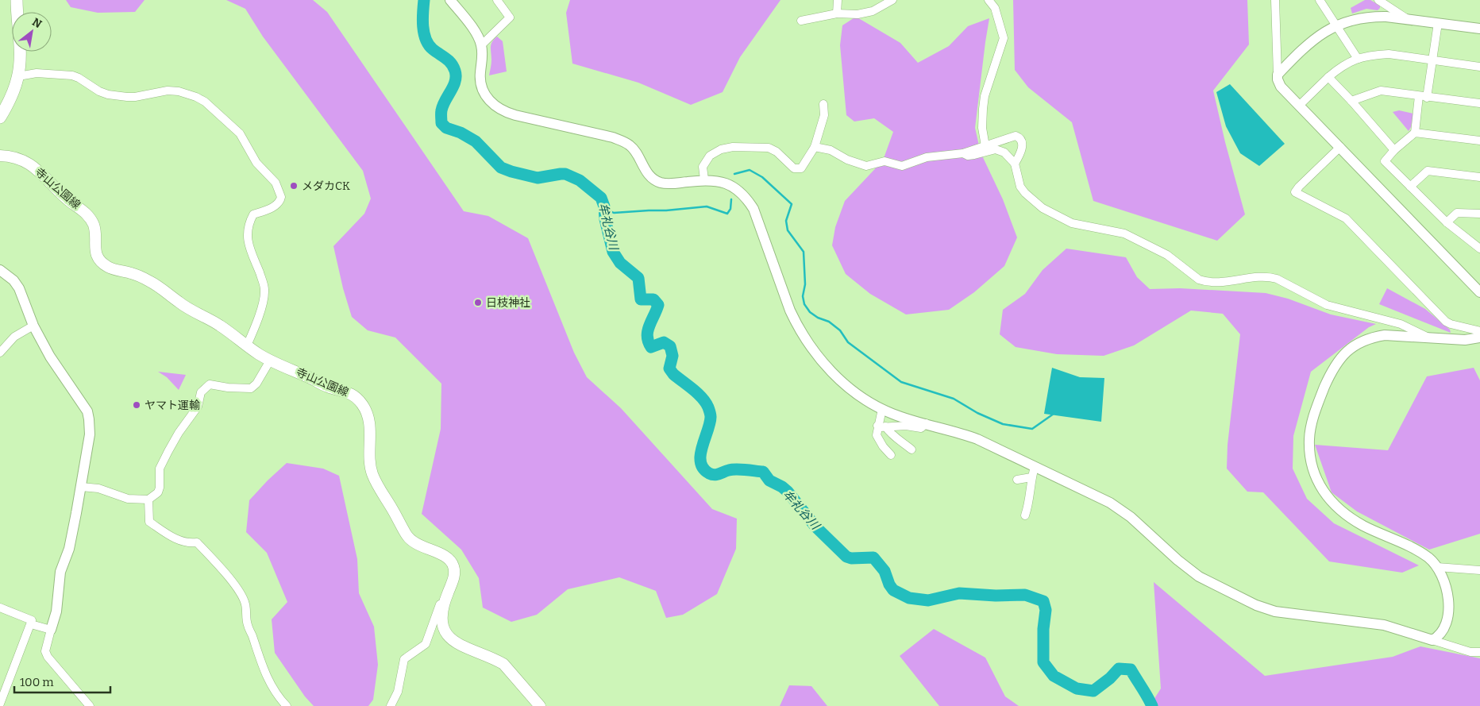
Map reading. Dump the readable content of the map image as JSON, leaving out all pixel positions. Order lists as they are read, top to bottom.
{
  "streets": {
    "main road": ["寺山公園線"]
  },
  "water": ["牟礼谷川"],
  "places": ["メダカCK", "日枝神社", "ヤマト運輸"],
  "scale_bar": "100 m",
  "north": "top right"
}
